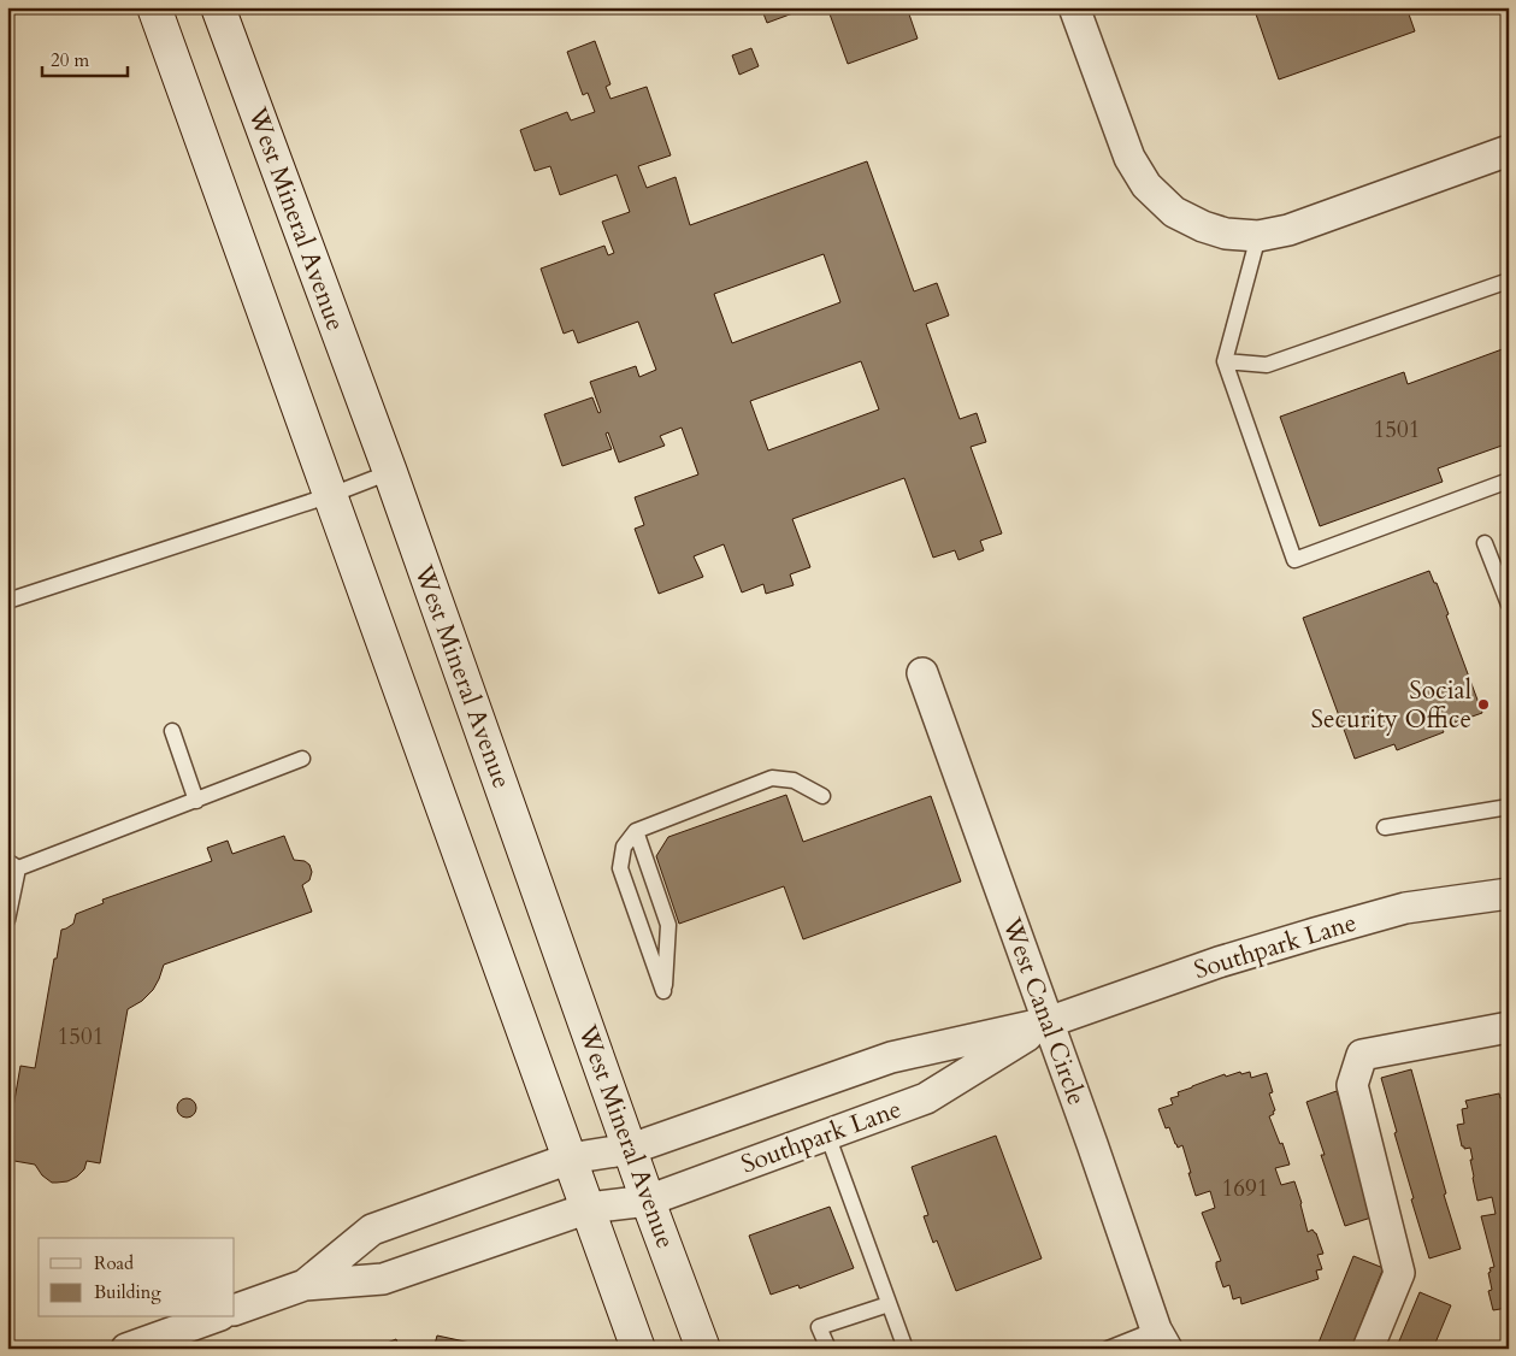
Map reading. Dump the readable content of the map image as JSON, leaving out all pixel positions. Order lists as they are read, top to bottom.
{
  "streets": {
    "main road": ["West Mineral Avenue"],
    "street": ["Southpark Lane", "West Canal Circle"]
  },
  "crossings": [
    ["West Mineral Avenue", "Southpark Lane"],
    ["Southpark Lane", "West Canal Circle"]
  ],
  "places": ["Social Security Office"],
  "house_numbers": ["1501", "1501", "1691"],
  "legend": ["Road", "Building"],
  "scale_bar": "20 m"
}
